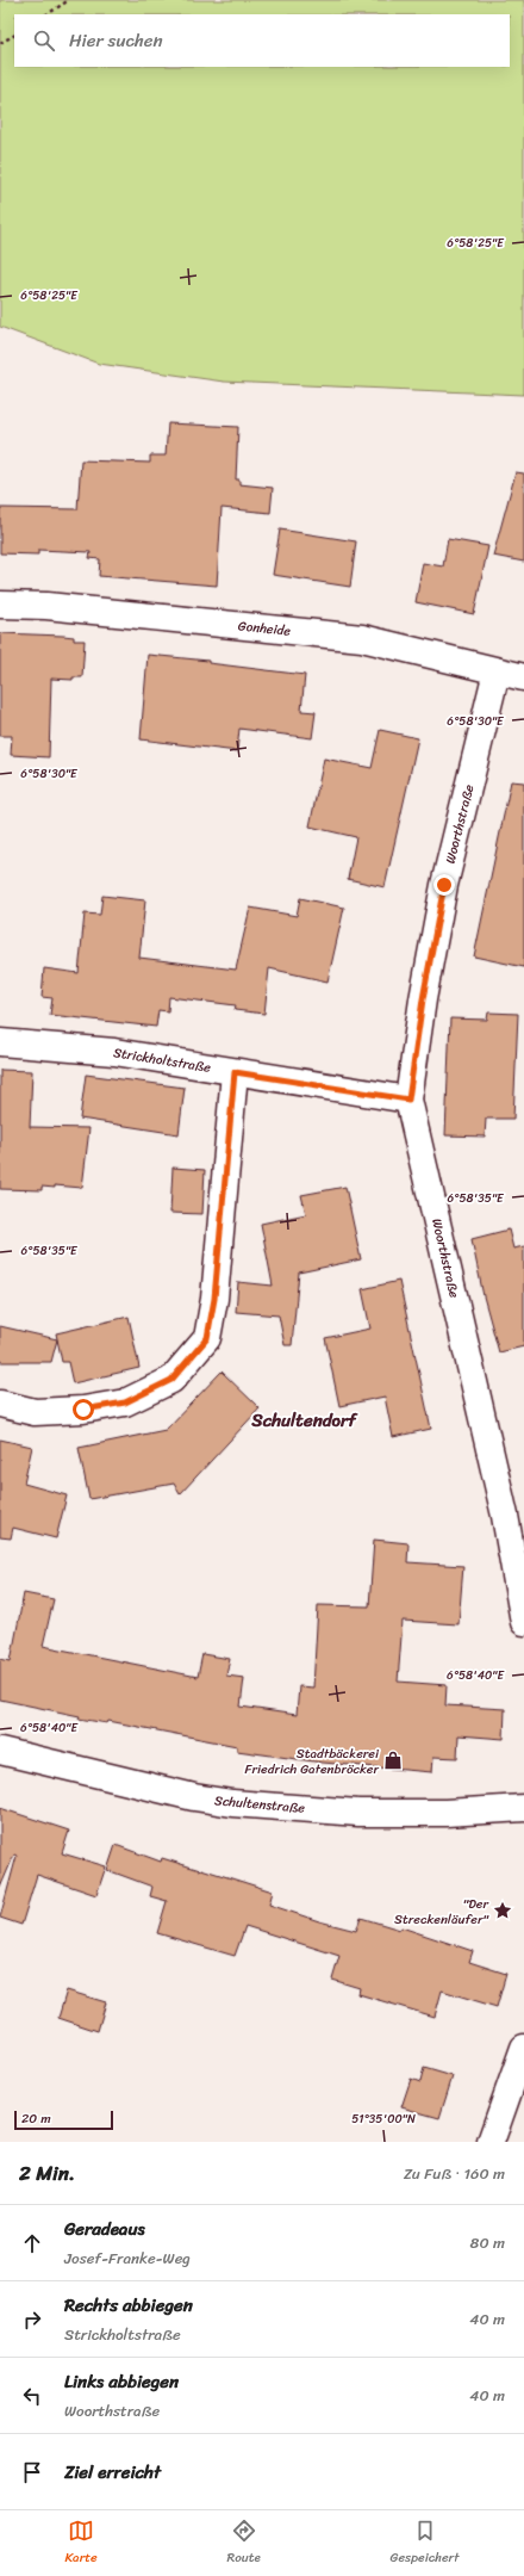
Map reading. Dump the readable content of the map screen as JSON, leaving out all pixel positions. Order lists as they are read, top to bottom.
{
  "streets": {
    "street": [
      "Gonheide",
      "Woorthstraße",
      "Strickholtstraße",
      "Schultenstraße"
    ]
  },
  "crossings": [
    ["Gonheide", "Woorthstraße"],
    ["Woorthstraße", "Strickholtstraße"]
  ],
  "districts": ["Schultendorf"],
  "places": {
    "shop": ["Stadtbäckerei Friedrich Gatenbröcker"],
    "place": ["\"Der Streckenläufer\""]
  },
  "scale_bar": "20 m",
  "page": {
    "search": "Hier suchen",
    "scale": "20 m",
    "heading": ["2 Min.", "Zu Fuß · 160 m"],
    "list": [
      ["Geradeaus", "Josef-Franke-Weg", "80 m"],
      ["Rechts abbiegen", "Strickholtstraße", "40 m"],
      ["Links abbiegen", "Woorthstraße", "40 m"],
      "Ziel erreicht"
    ],
    "nav": ["Karte", "Route", "Gespeichert"]
  },
  "coordinates": [
    "6°58'25\"E",
    "6°58'30\"E",
    "6°58'35\"E",
    "6°58'40\"E",
    "51°35'00\"N"
  ]
}
